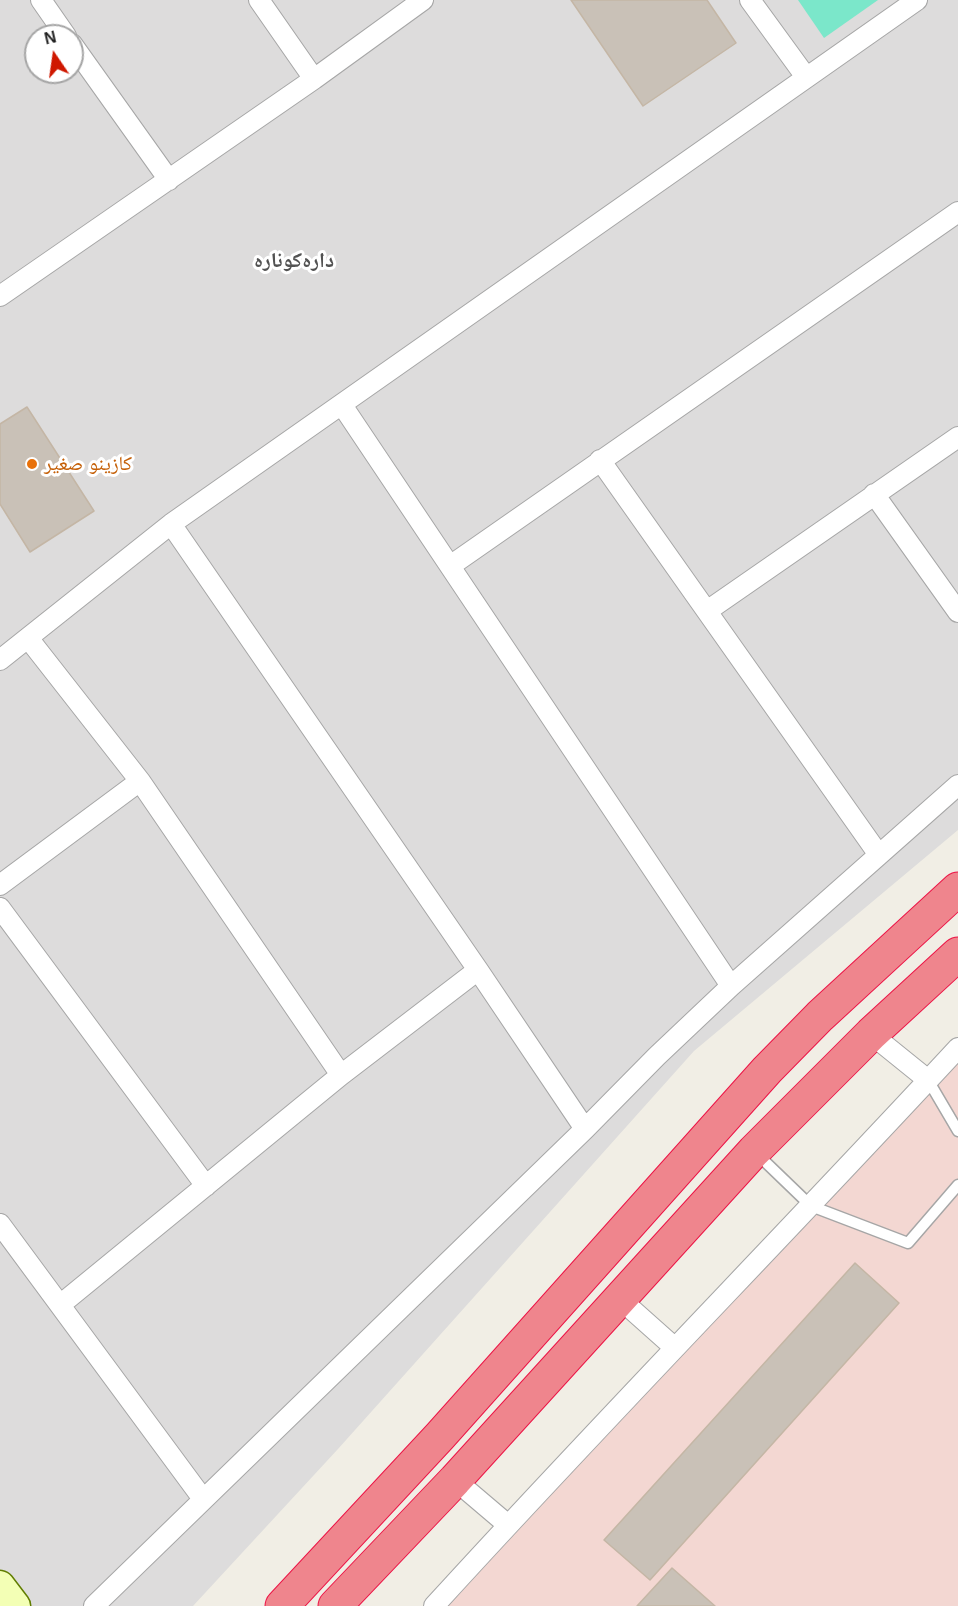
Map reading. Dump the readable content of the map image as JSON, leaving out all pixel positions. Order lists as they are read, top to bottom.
{
  "districts": ["دارەکونارە"],
  "places": ["كازينو صغير"],
  "north": "top"
}
